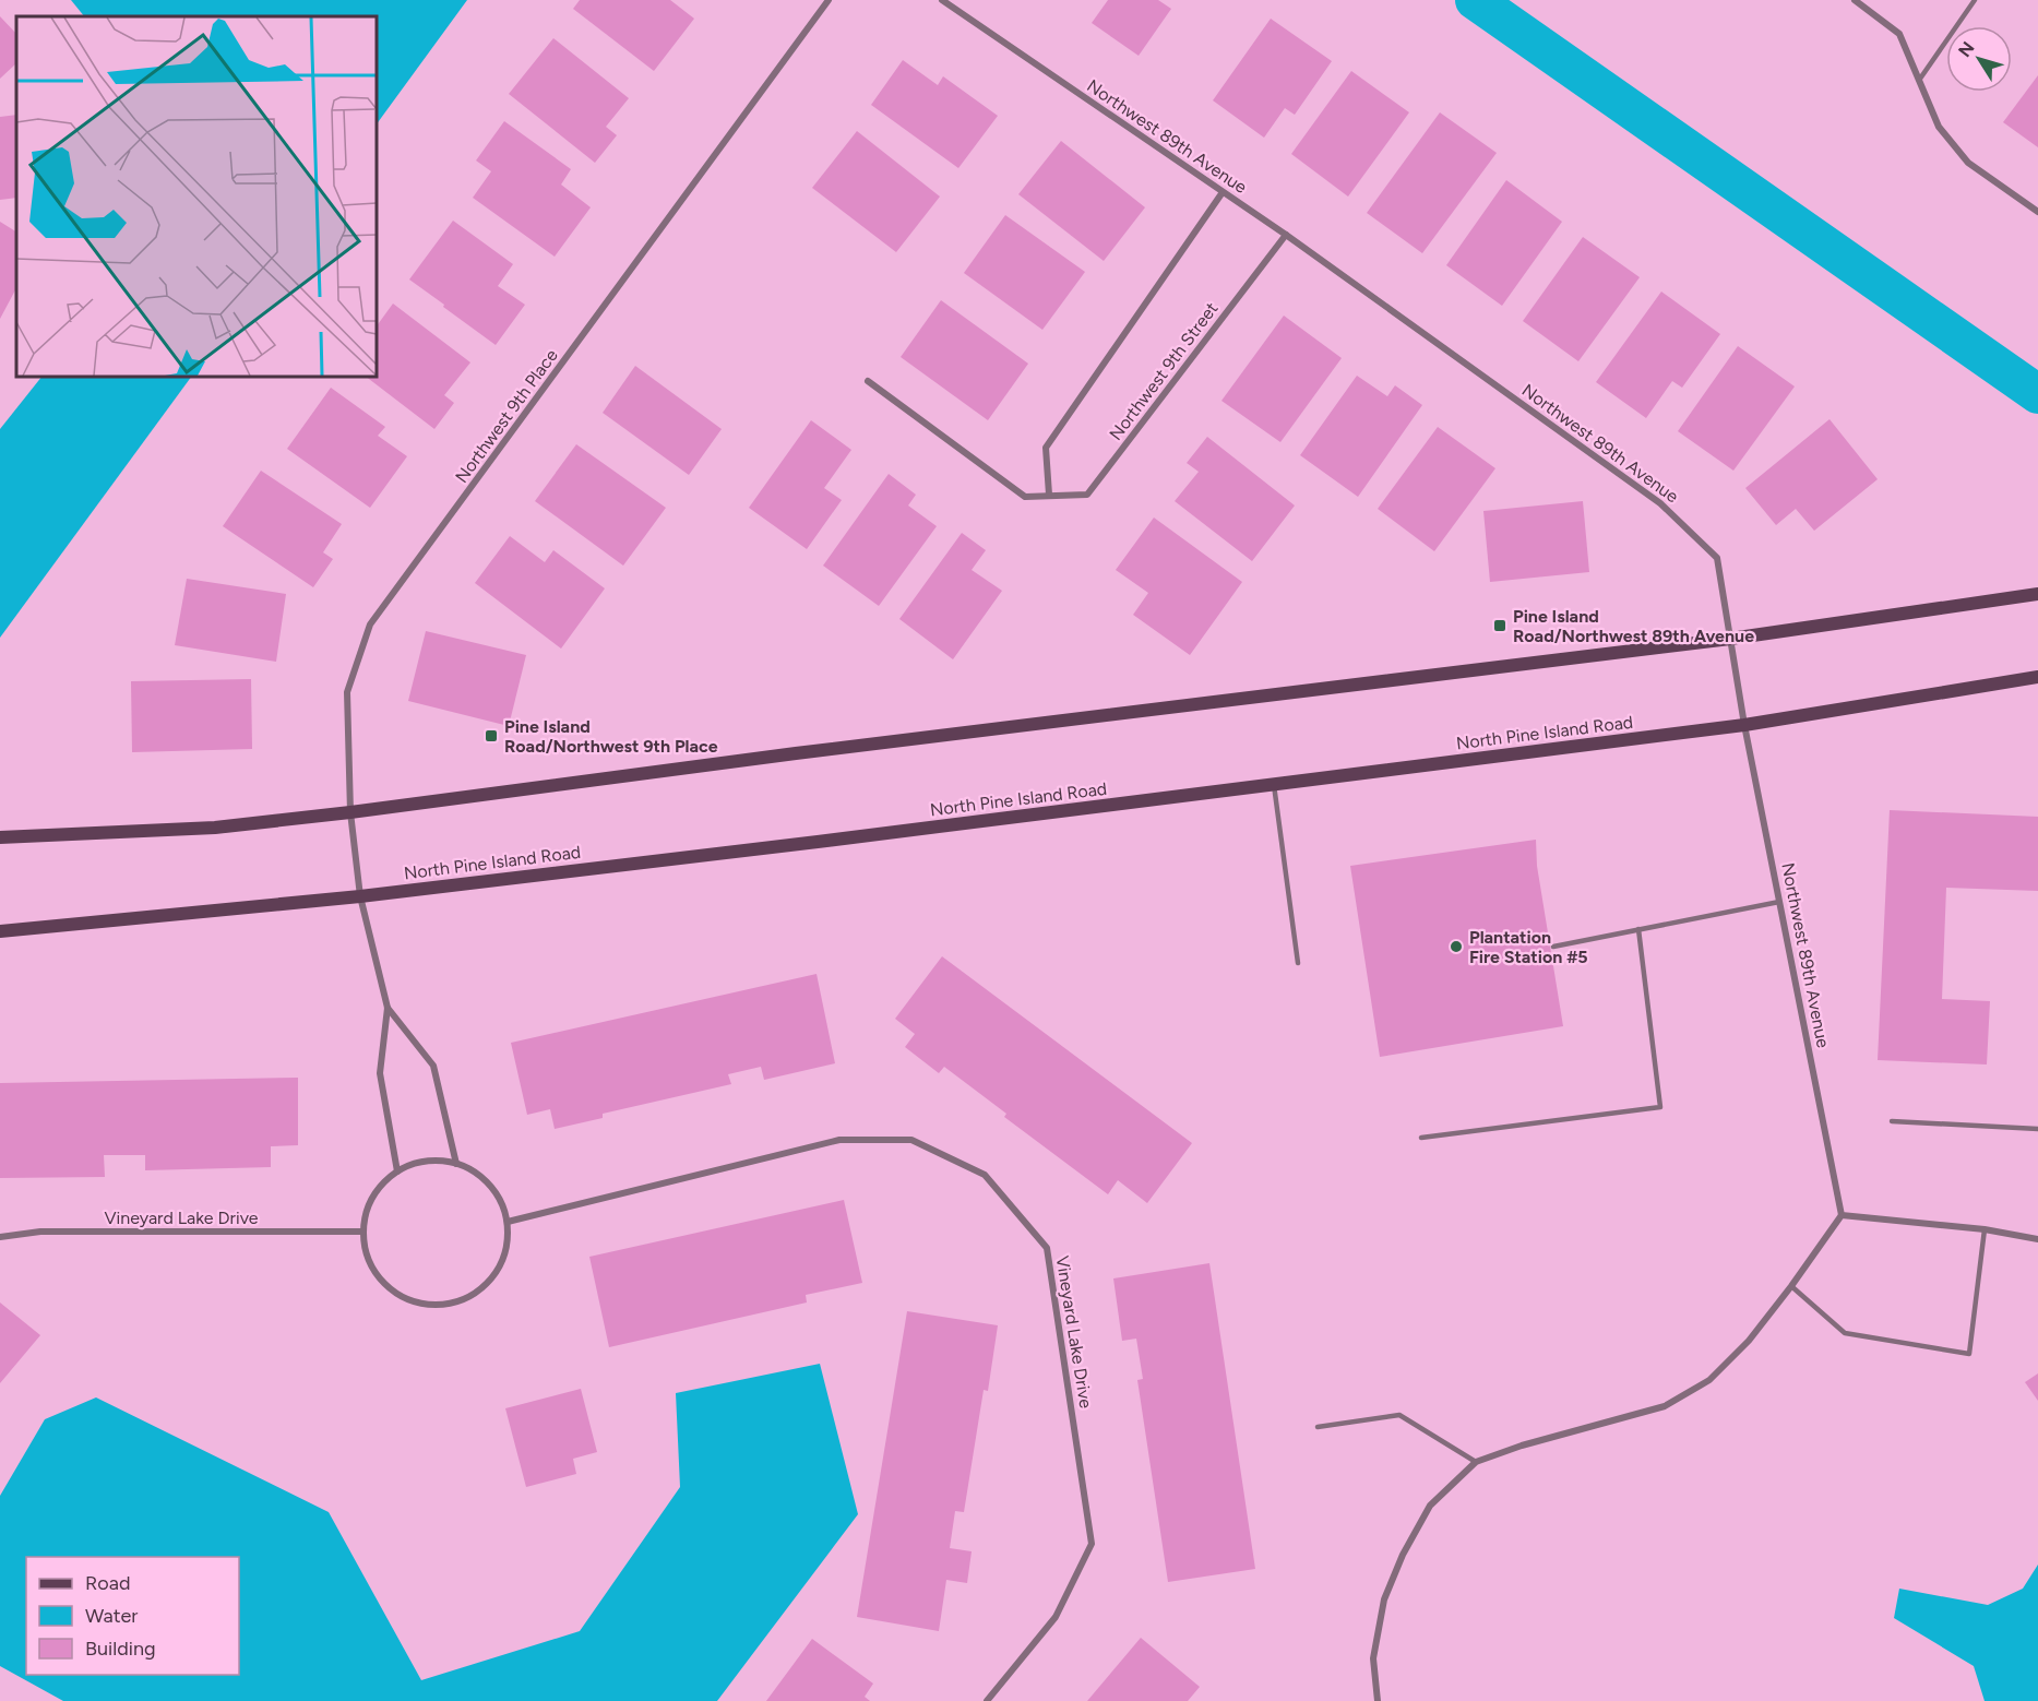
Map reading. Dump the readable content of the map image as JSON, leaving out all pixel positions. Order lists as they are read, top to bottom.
{
  "streets": {
    "main road": ["North Pine Island Road"],
    "street": [
      "Northwest 89th Avenue",
      "Northwest 9th Street",
      "Northwest 9th Place",
      "Vineyard Lake Drive"
    ]
  },
  "crossings": [
    ["Northwest 89th Avenue", "Northwest 9th Street"],
    ["Northwest 89th Avenue", "North Pine Island Road"],
    ["Northwest 9th Place", "North Pine Island Road"]
  ],
  "places": {
    "transit": ["Pine Island Road/Northwest 89th Avenue", "Pine Island Road/Northwest 9th Place"],
    "other": ["Plantation Fire Station #5"]
  },
  "legend": ["Road", "Water", "Building"],
  "north": "top left"
}
